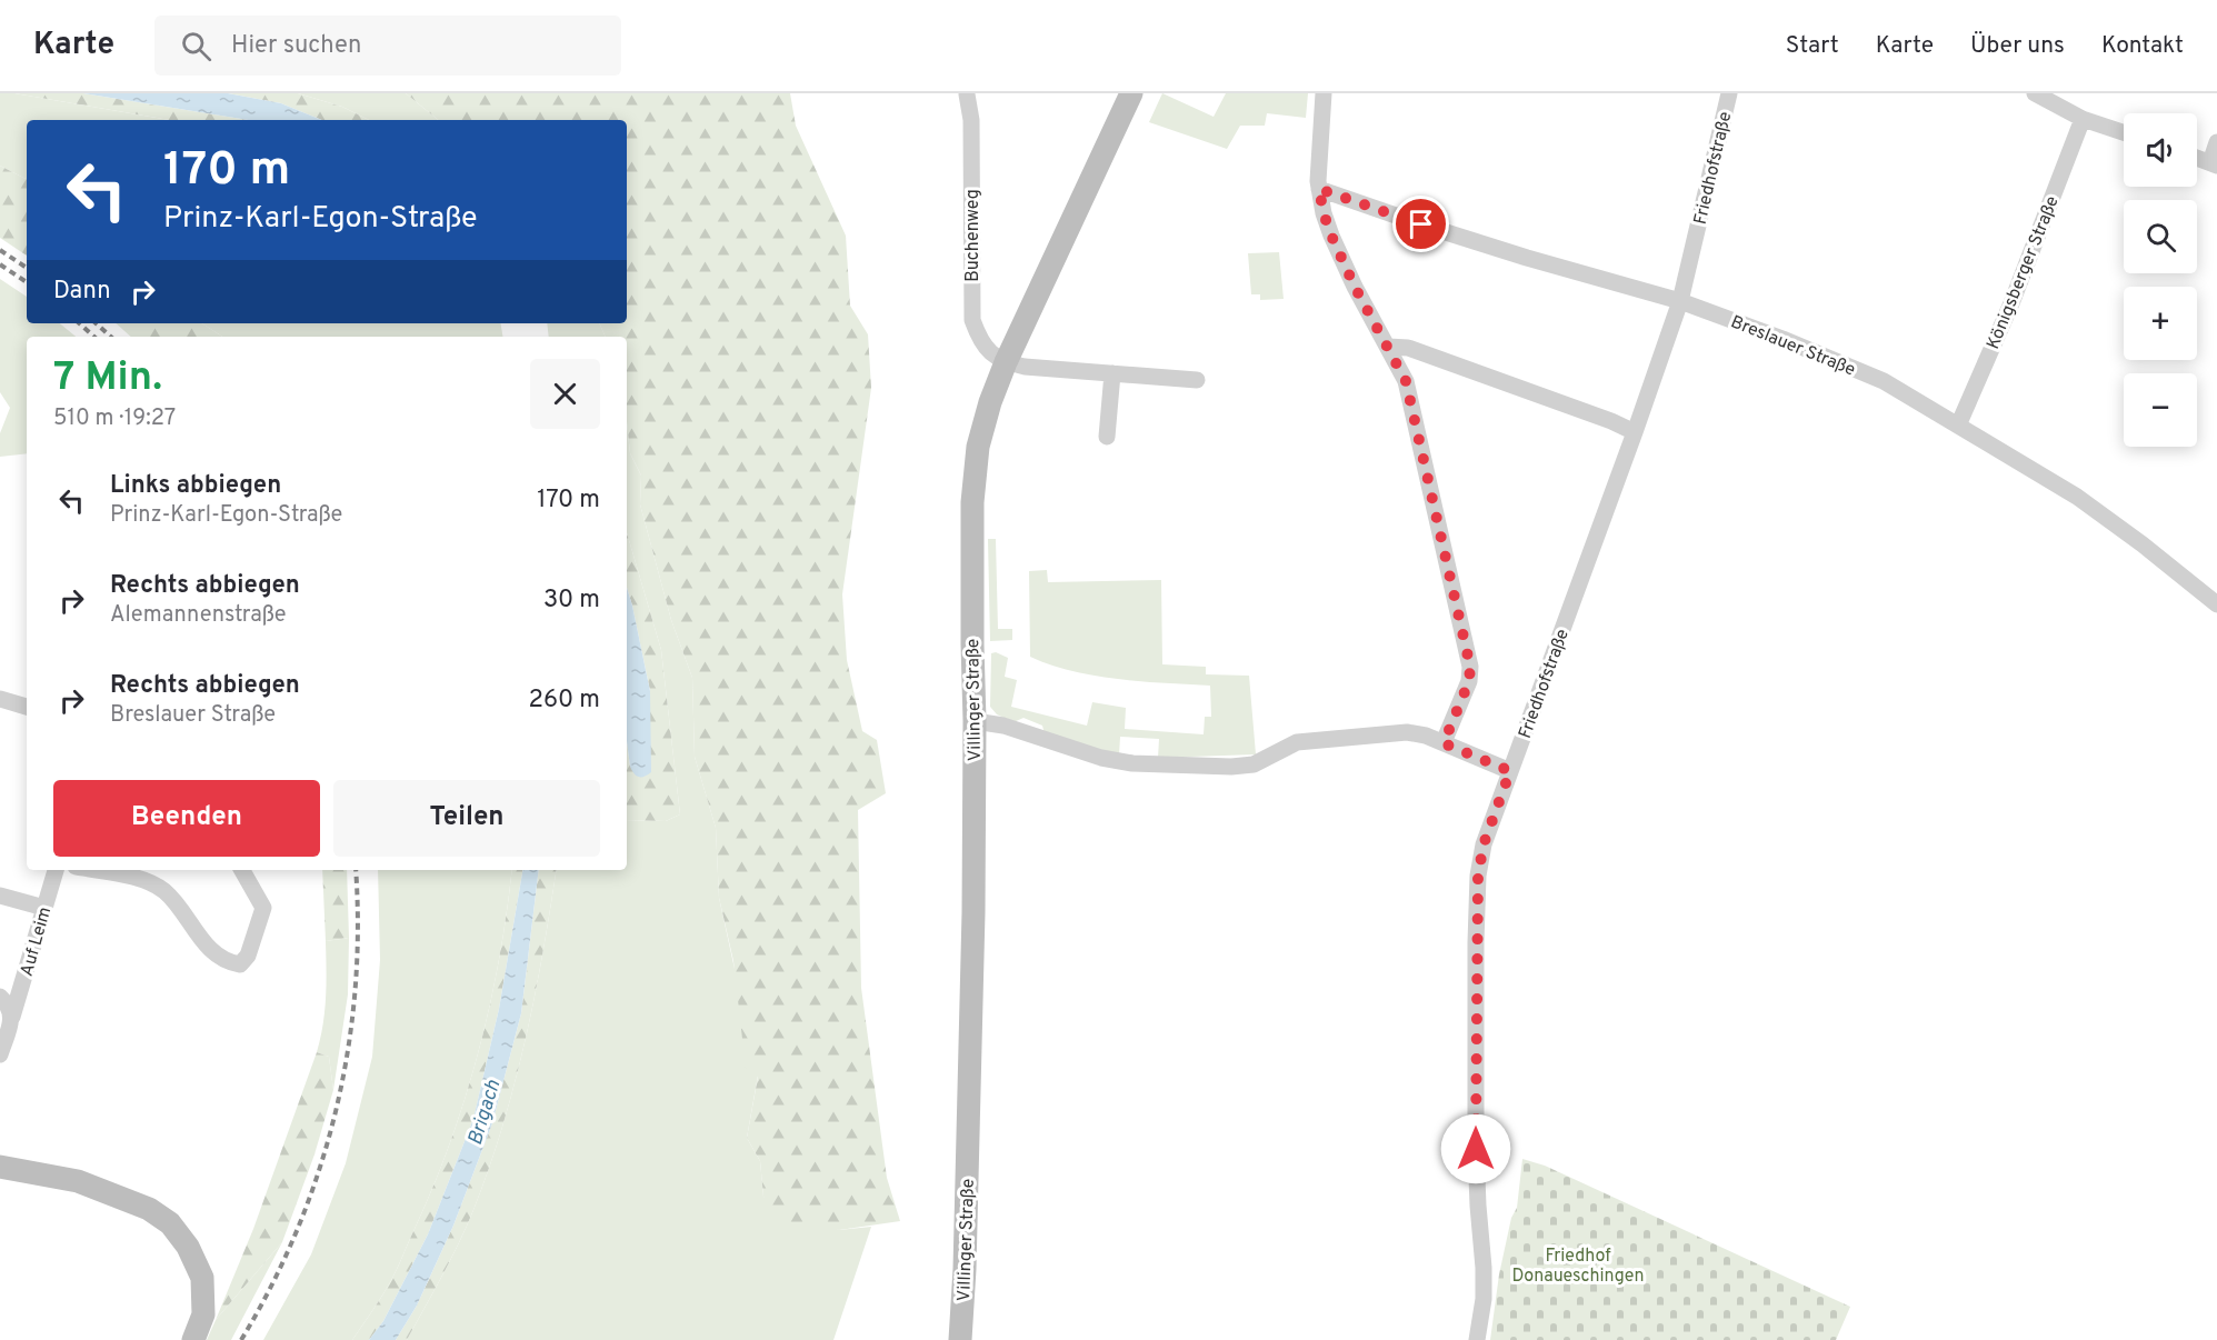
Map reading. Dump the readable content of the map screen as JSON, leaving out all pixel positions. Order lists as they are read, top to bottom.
{
  "streets": {
    "main road": ["Villinger Straße"],
    "street": [
      "Friedhofstraße",
      "Buchenweg",
      "Königsberger Straße",
      "Breslauer Straße",
      "Auf Leim"
    ]
  },
  "crossings": [
    ["Friedhofstraße", "Breslauer Straße"],
    ["Buchenweg", "Villinger Straße"],
    ["Königsberger Straße", "Breslauer Straße"]
  ],
  "water": ["Brigach"],
  "parks": ["Friedhof Donaueschingen"],
  "page": {
    "header": "Karte",
    "search": "Hier suchen",
    "nav": [
      "Start",
      "Karte",
      "Über uns",
      "Kontakt"
    ],
    "map_buttons": ["+", "−"],
    "turn": ["170 m", "Prinz-Karl-Egon-Straße"],
    "then": "Dann",
    "heading": ["7 Min.", "510 m · 19:27"],
    "list": [
      {
        "name": "Links abbiegen",
        "note": "Prinz-Karl-Egon-Straße",
        "value": "170 m"
      },
      {
        "name": "Rechts abbiegen",
        "note": "Alemannenstraße",
        "value": "30 m"
      },
      {
        "name": "Rechts abbiegen",
        "note": "Breslauer Straße",
        "value": "260 m"
      }
    ],
    "buttons": ["Beenden", "Teilen"]
  }
}
